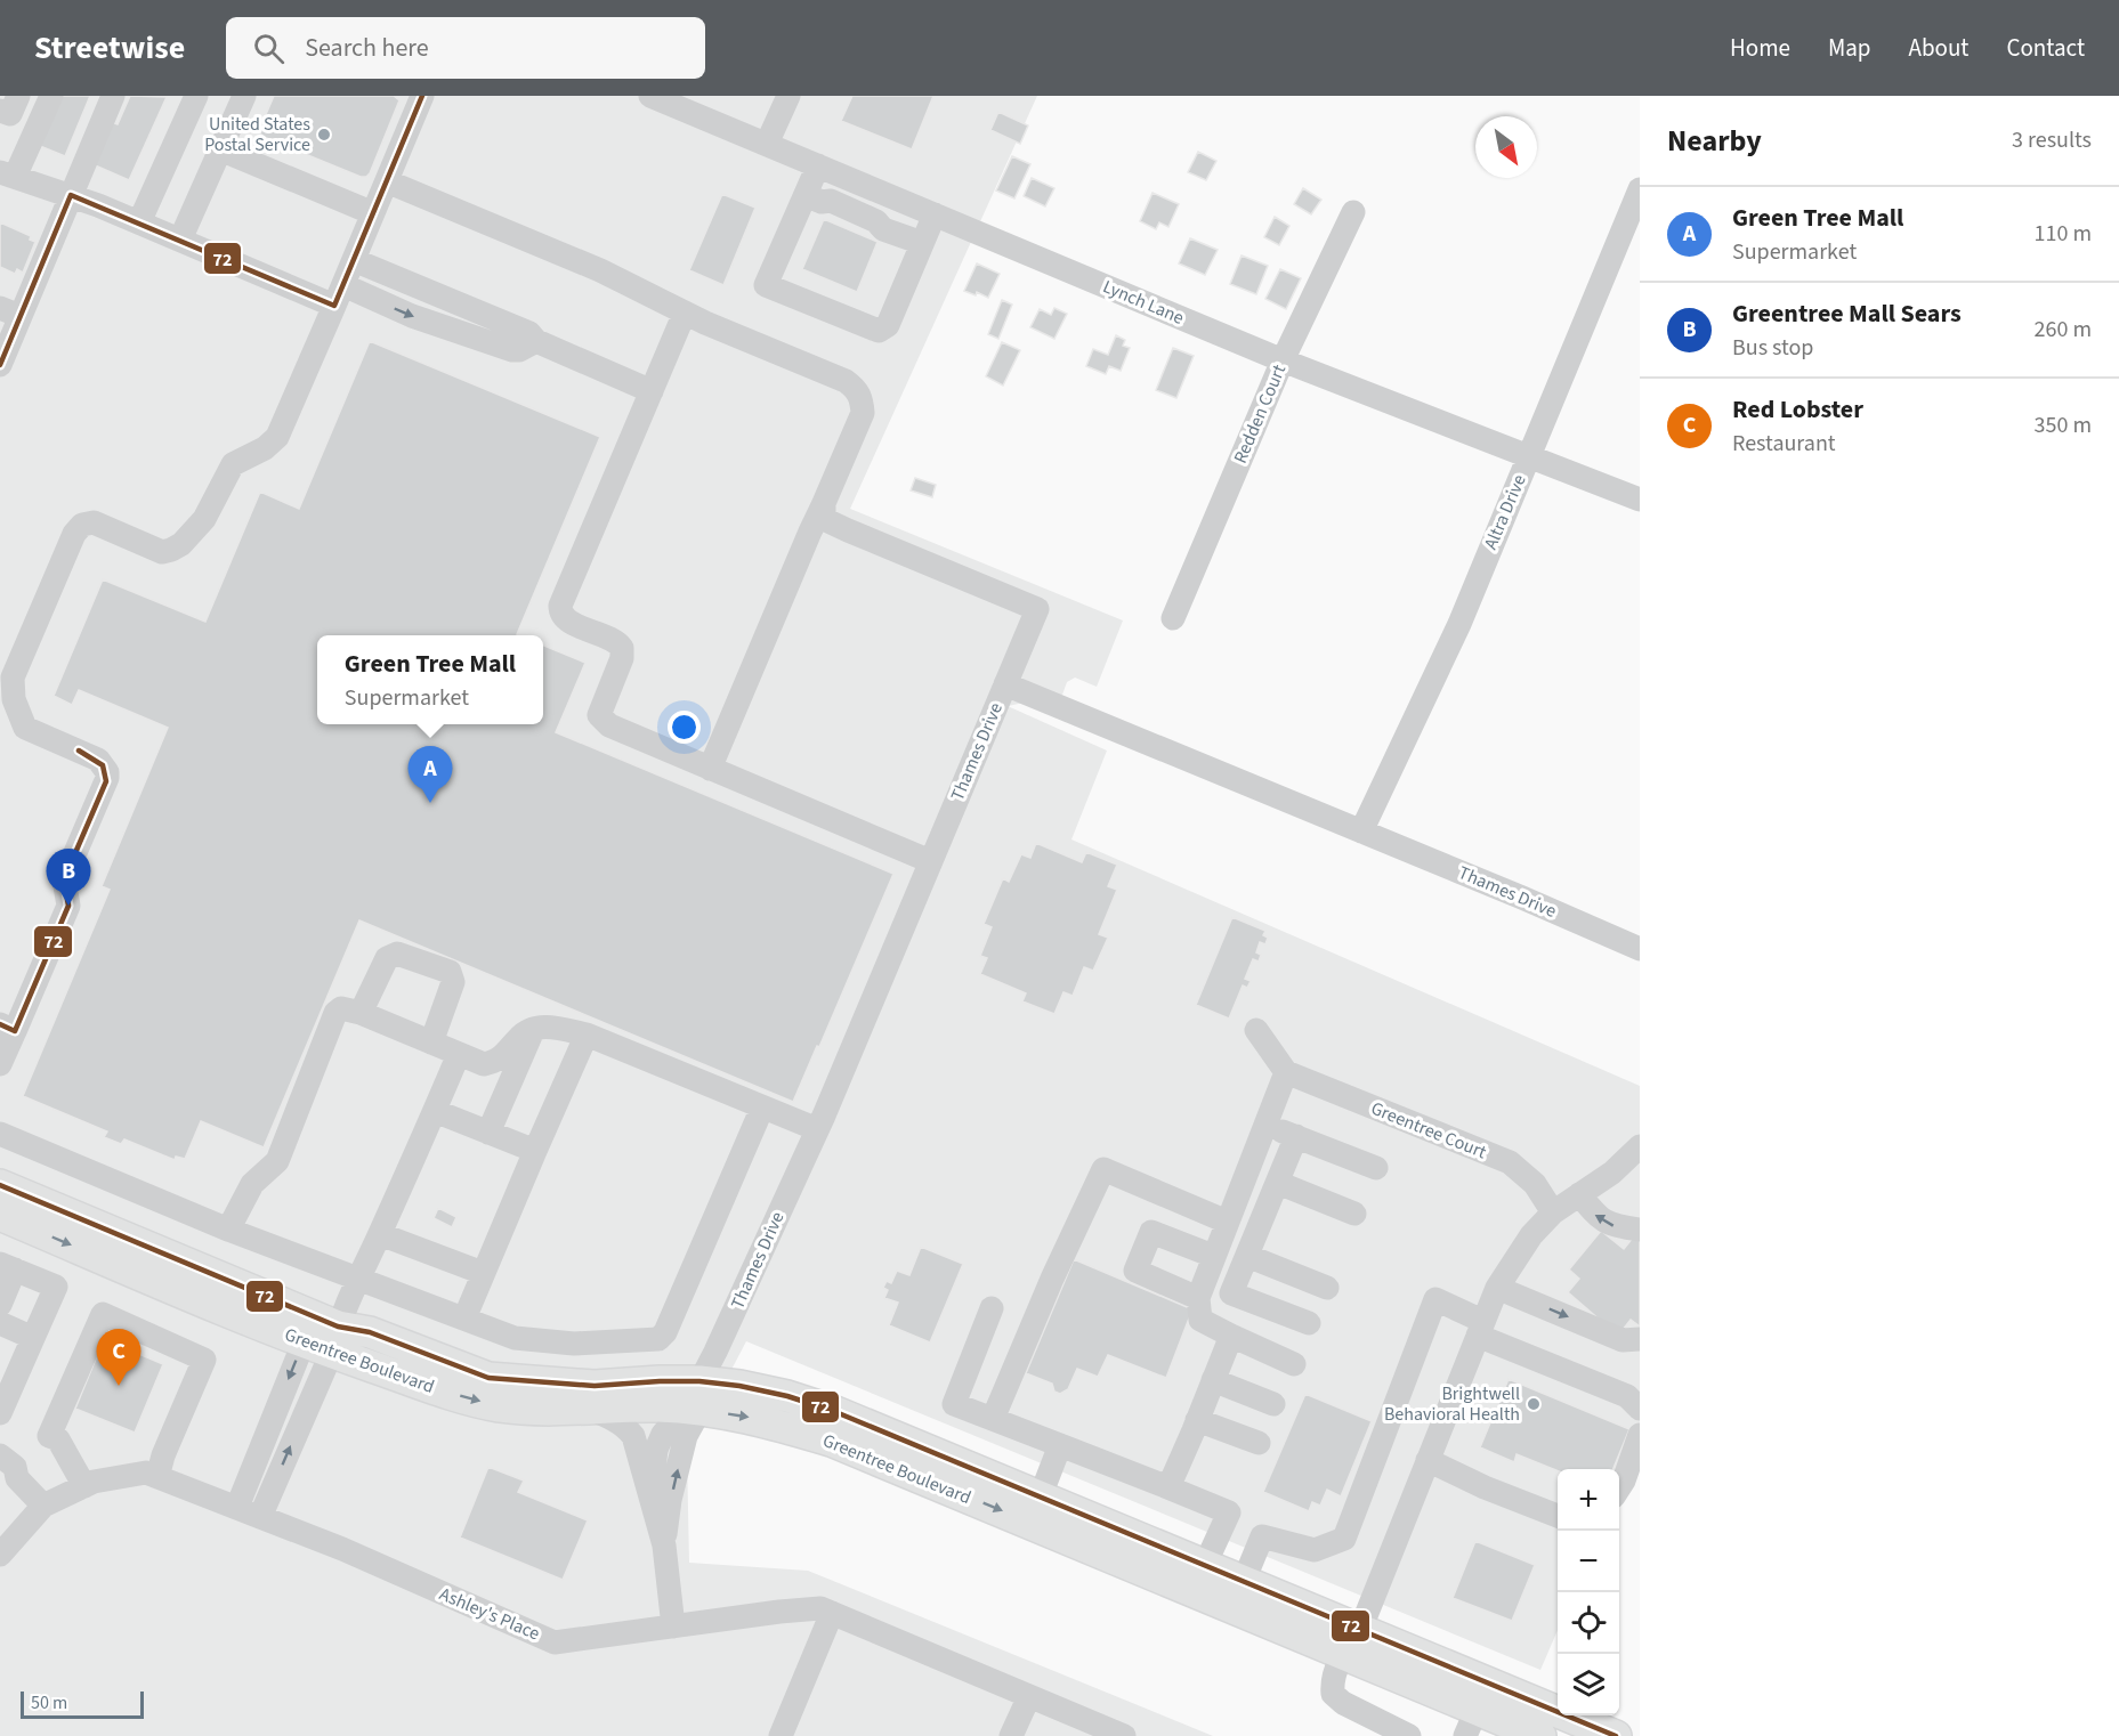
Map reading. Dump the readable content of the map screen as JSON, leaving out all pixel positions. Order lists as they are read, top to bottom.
{
  "streets": {
    "main road": ["Greentree Boulevard"],
    "street": [
      "Lynch Lane",
      "Redden Court",
      "Altra Drive",
      "Thames Drive",
      "Greentree Court",
      "Ashley's Place"
    ]
  },
  "crossings": [
    ["Lynch Lane", "Redden Court"],
    ["Lynch Lane", "Altra Drive"],
    ["Altra Drive", "Thames Drive"],
    ["Thames Drive", "Greentree Boulevard"]
  ],
  "places": ["United States Postal Service", "Brightwell Behavioral Health"],
  "lines": ["transit line 72"],
  "scale_bar": "50 m",
  "north": "bottom right",
  "page": {
    "header": "Streetwise",
    "search": "Search here",
    "nav": [
      "Home",
      "Map",
      "About",
      "Contact"
    ],
    "heading": ["Nearby", "3 results"],
    "list": [
      {
        "mark": "A",
        "name": "Green Tree Mall",
        "note": "Supermarket",
        "value": "110 m"
      },
      {
        "mark": "B",
        "name": "Greentree Mall Sears",
        "note": "Bus stop",
        "value": "260 m"
      },
      {
        "mark": "C",
        "name": "Red Lobster",
        "note": "Restaurant",
        "value": "350 m"
      }
    ],
    "popup": ["Green Tree Mall", "Supermarket"],
    "pins": ["A", "B", "C"],
    "map_buttons": ["+", "−"],
    "scale": "50 m"
  }
}
